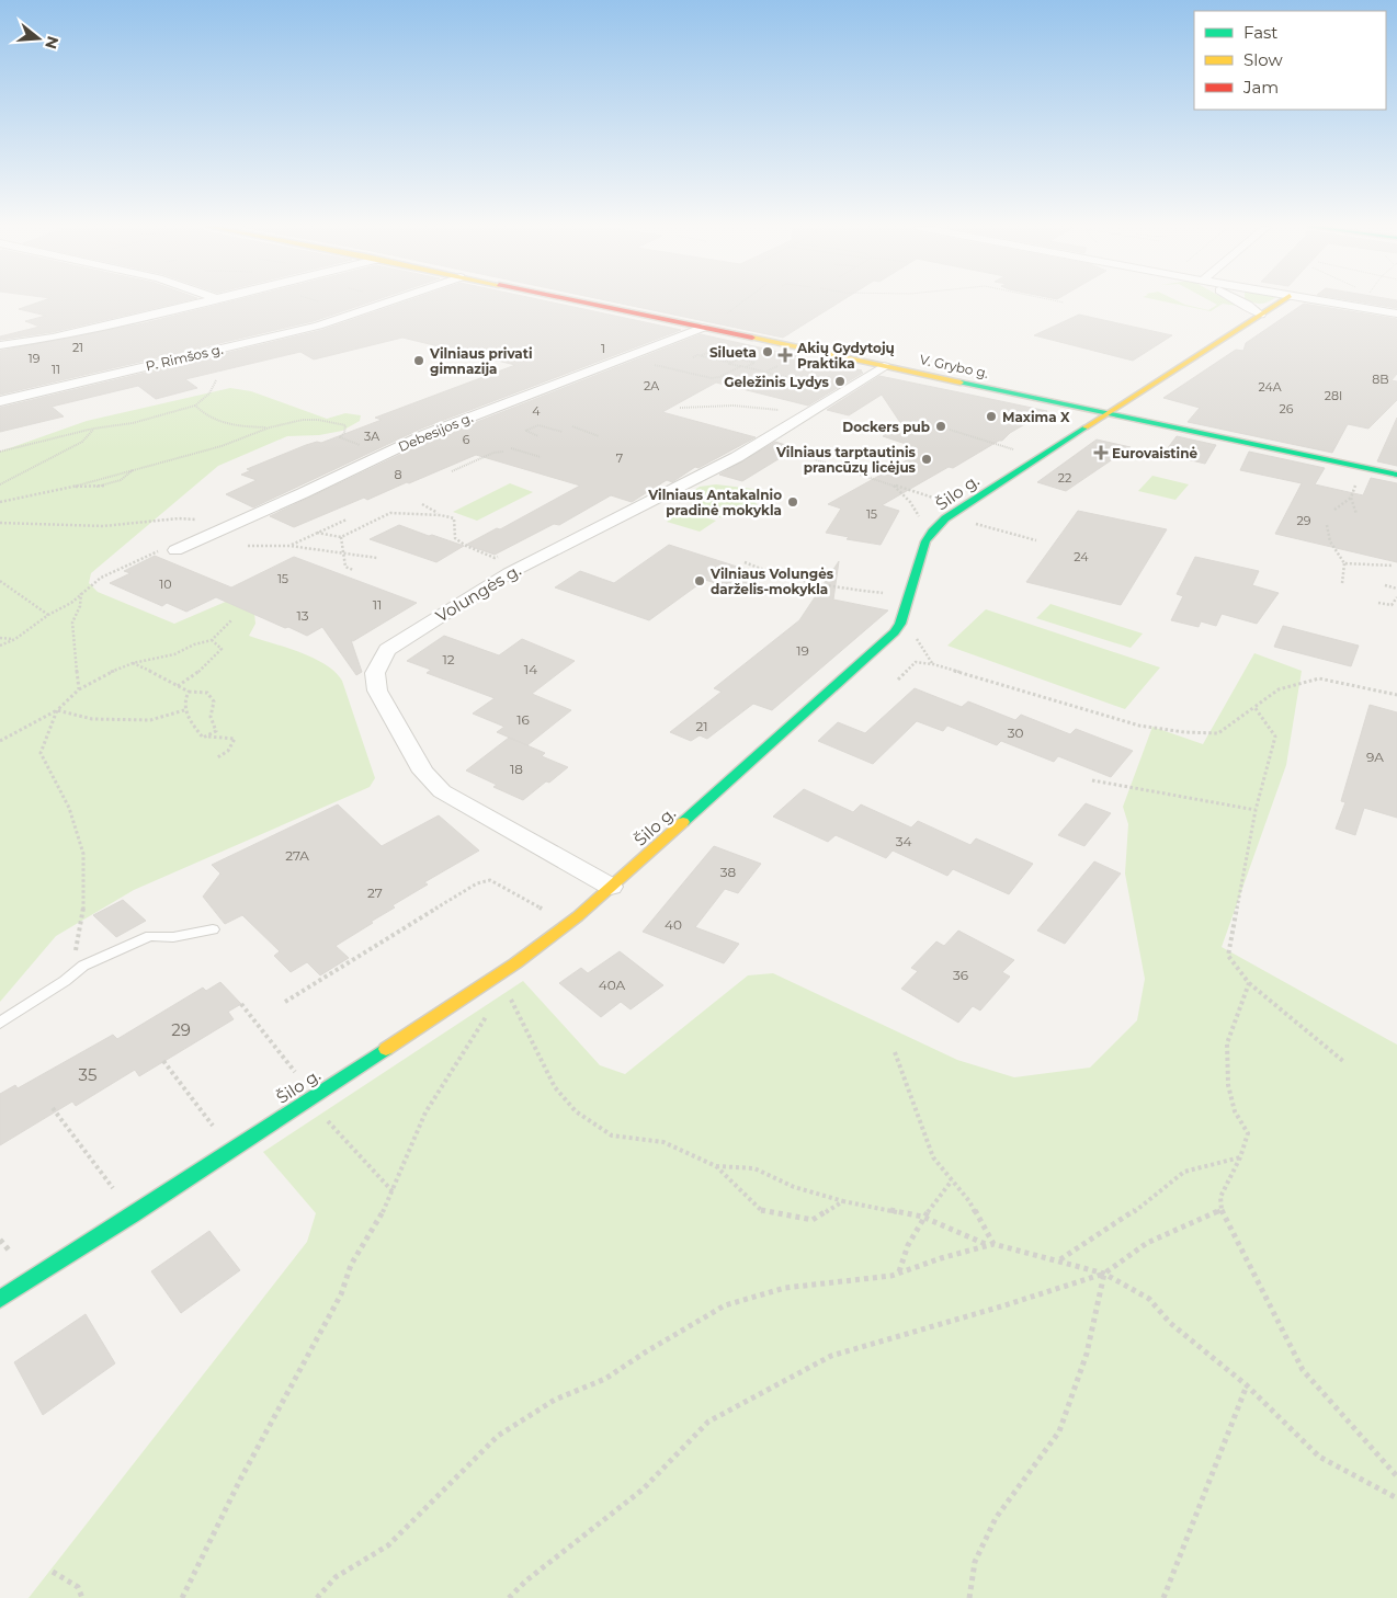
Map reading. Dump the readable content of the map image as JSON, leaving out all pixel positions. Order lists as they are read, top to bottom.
{
  "streets": {
    "street": [
      "P. Rimšos g.",
      "V. Grybo g.",
      "Debesijos g.",
      "Šilo g.",
      "Volungės g."
    ]
  },
  "crossings": [
    ["V. Grybo g.", "Debesijos g."],
    ["V. Grybo g.", "Šilo g."],
    ["V. Grybo g.", "Volungės g."],
    ["Šilo g.", "Volungės g."]
  ],
  "places": {
    "other": [
      "Silueta",
      "Vilniaus privati gimnazija",
      "Geležinis Lydys",
      "Maxima X",
      "Dockers pub",
      "Vilniaus tarptautinis prancūzų licėjus",
      "Vilniaus Antakalnio pradinė mokykla",
      "Vilniaus Volungės darželis-mokykla"
    ],
    "health": ["Akių Gydytojų Praktika", "Eurovaistinė"]
  },
  "house_numbers": [
    "21",
    "1",
    "19",
    "11",
    "8B",
    "2A",
    "24A",
    "28I",
    "26",
    "4",
    "3A",
    "6",
    "7",
    "8",
    "22",
    "15",
    "29",
    "24",
    "15",
    "10",
    "11",
    "13",
    "19",
    "12",
    "14",
    "16",
    "21",
    "30",
    "9A",
    "18",
    "34",
    "27A",
    "38",
    "27",
    "40",
    "36",
    "40A",
    "29",
    "35"
  ],
  "legend": ["Fast", "Slow", "Jam"],
  "north": "right"
}
